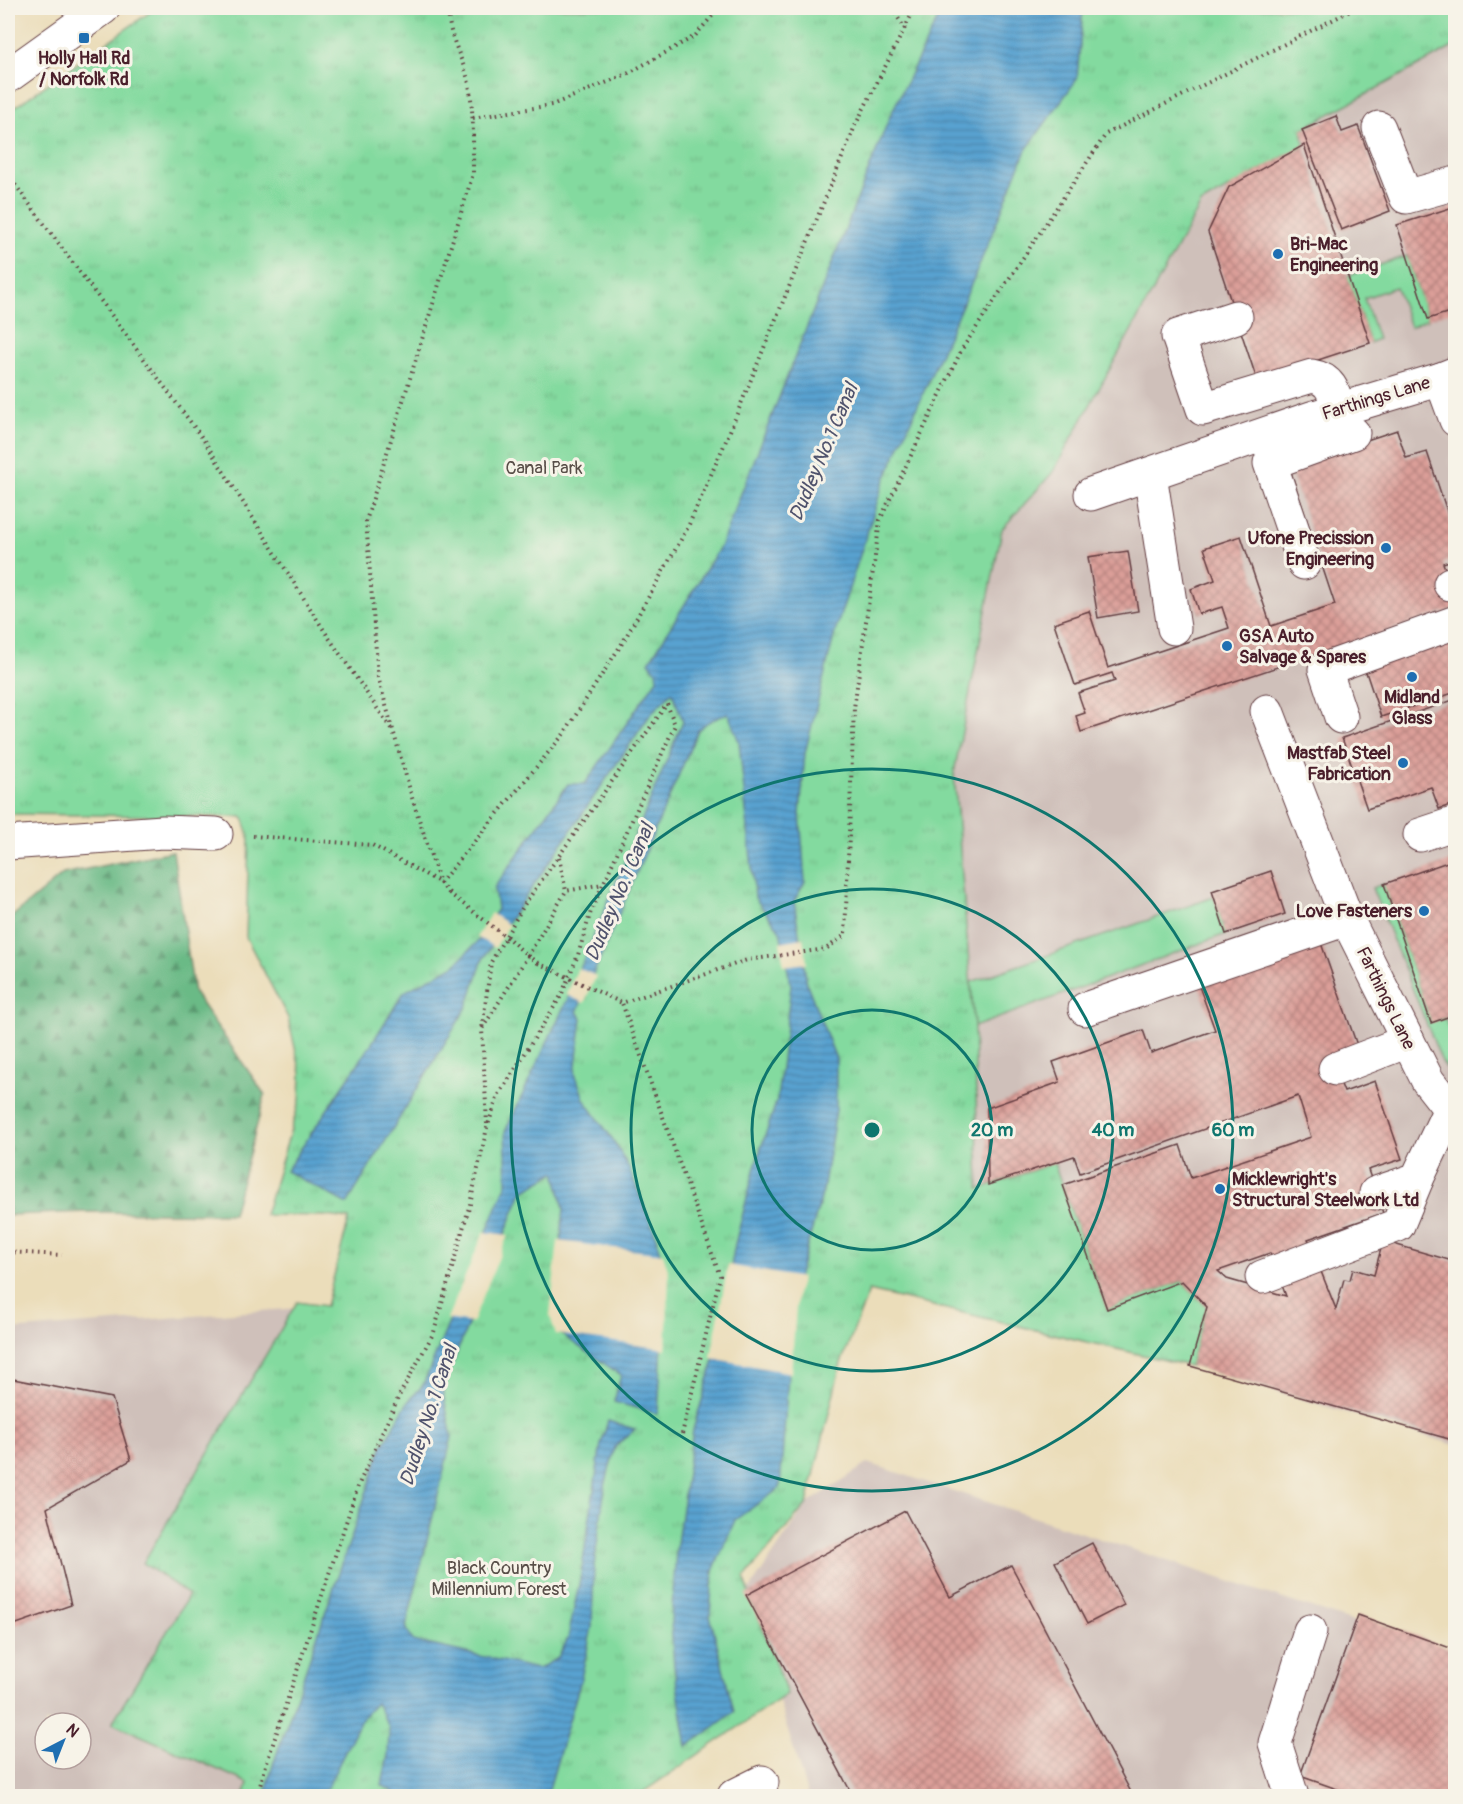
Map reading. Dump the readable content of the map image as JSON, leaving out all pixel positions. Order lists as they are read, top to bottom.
{
  "streets": {
    "street": ["Farthings Lane"]
  },
  "water": ["Dudley No.1 Canal"],
  "parks": ["Canal Park", "Black Country Millennium Forest"],
  "places": {
    "transit": ["Holly Hall Rd / Norfolk Rd"],
    "other": [
      "Bri-Mac Engineering",
      "Ufone Precission Engineering",
      "GSA Auto Salvage & Spares",
      "Midland Glass",
      "Mastfab Steel Fabrication",
      "Love Fasteners",
      "Micklewright's Structural Steelwork Ltd"
    ]
  },
  "north": "top right",
  "rings": ["20 m", "40 m", "60 m"]
}
